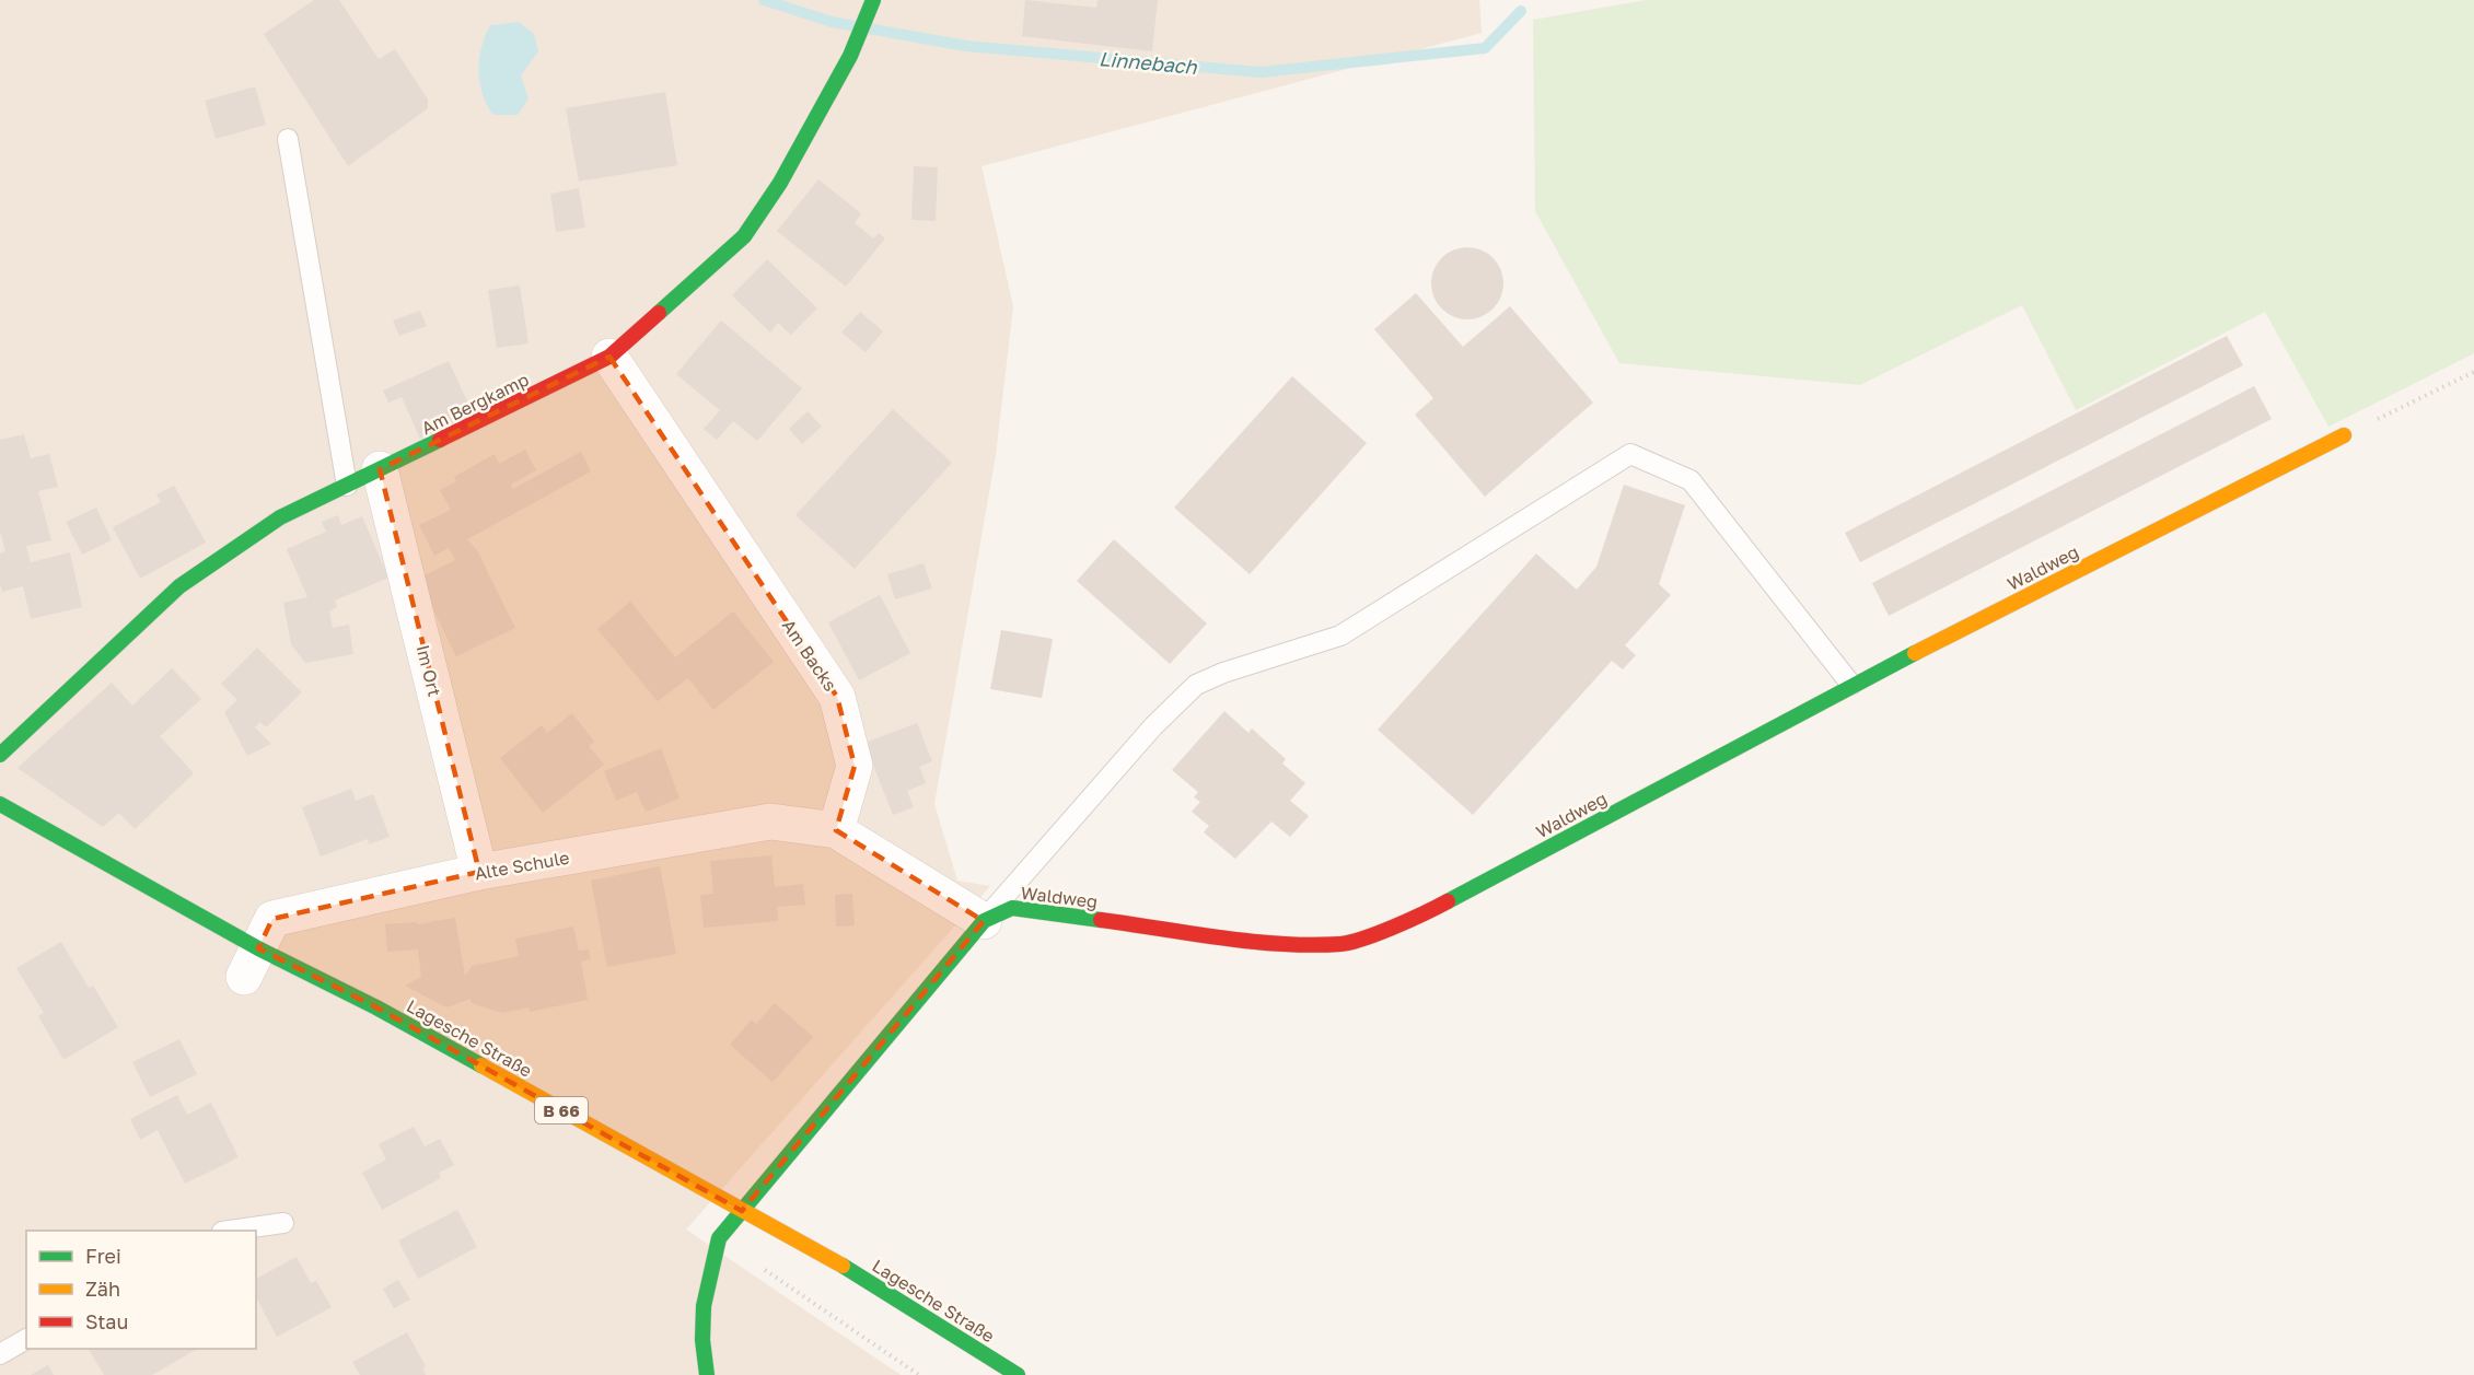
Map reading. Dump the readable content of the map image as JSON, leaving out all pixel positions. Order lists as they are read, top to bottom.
{
  "streets": {
    "street": [
      "Am Bergkamp",
      "Waldweg",
      "Am Backs",
      "Im Ort",
      "Alte Schule",
      "Lagesche Straße",
      "B 66"
    ]
  },
  "crossings": [
    ["Am Bergkamp", "Am Backs"],
    ["Am Bergkamp", "Im Ort"],
    ["Waldweg", "Lagesche Straße"],
    ["Am Backs", "Alte Schule"],
    ["Im Ort", "Alte Schule"],
    ["Alte Schule", "Lagesche Straße"]
  ],
  "water": ["Linnebach"],
  "legend": ["Frei", "Zäh", "Stau"]
}
